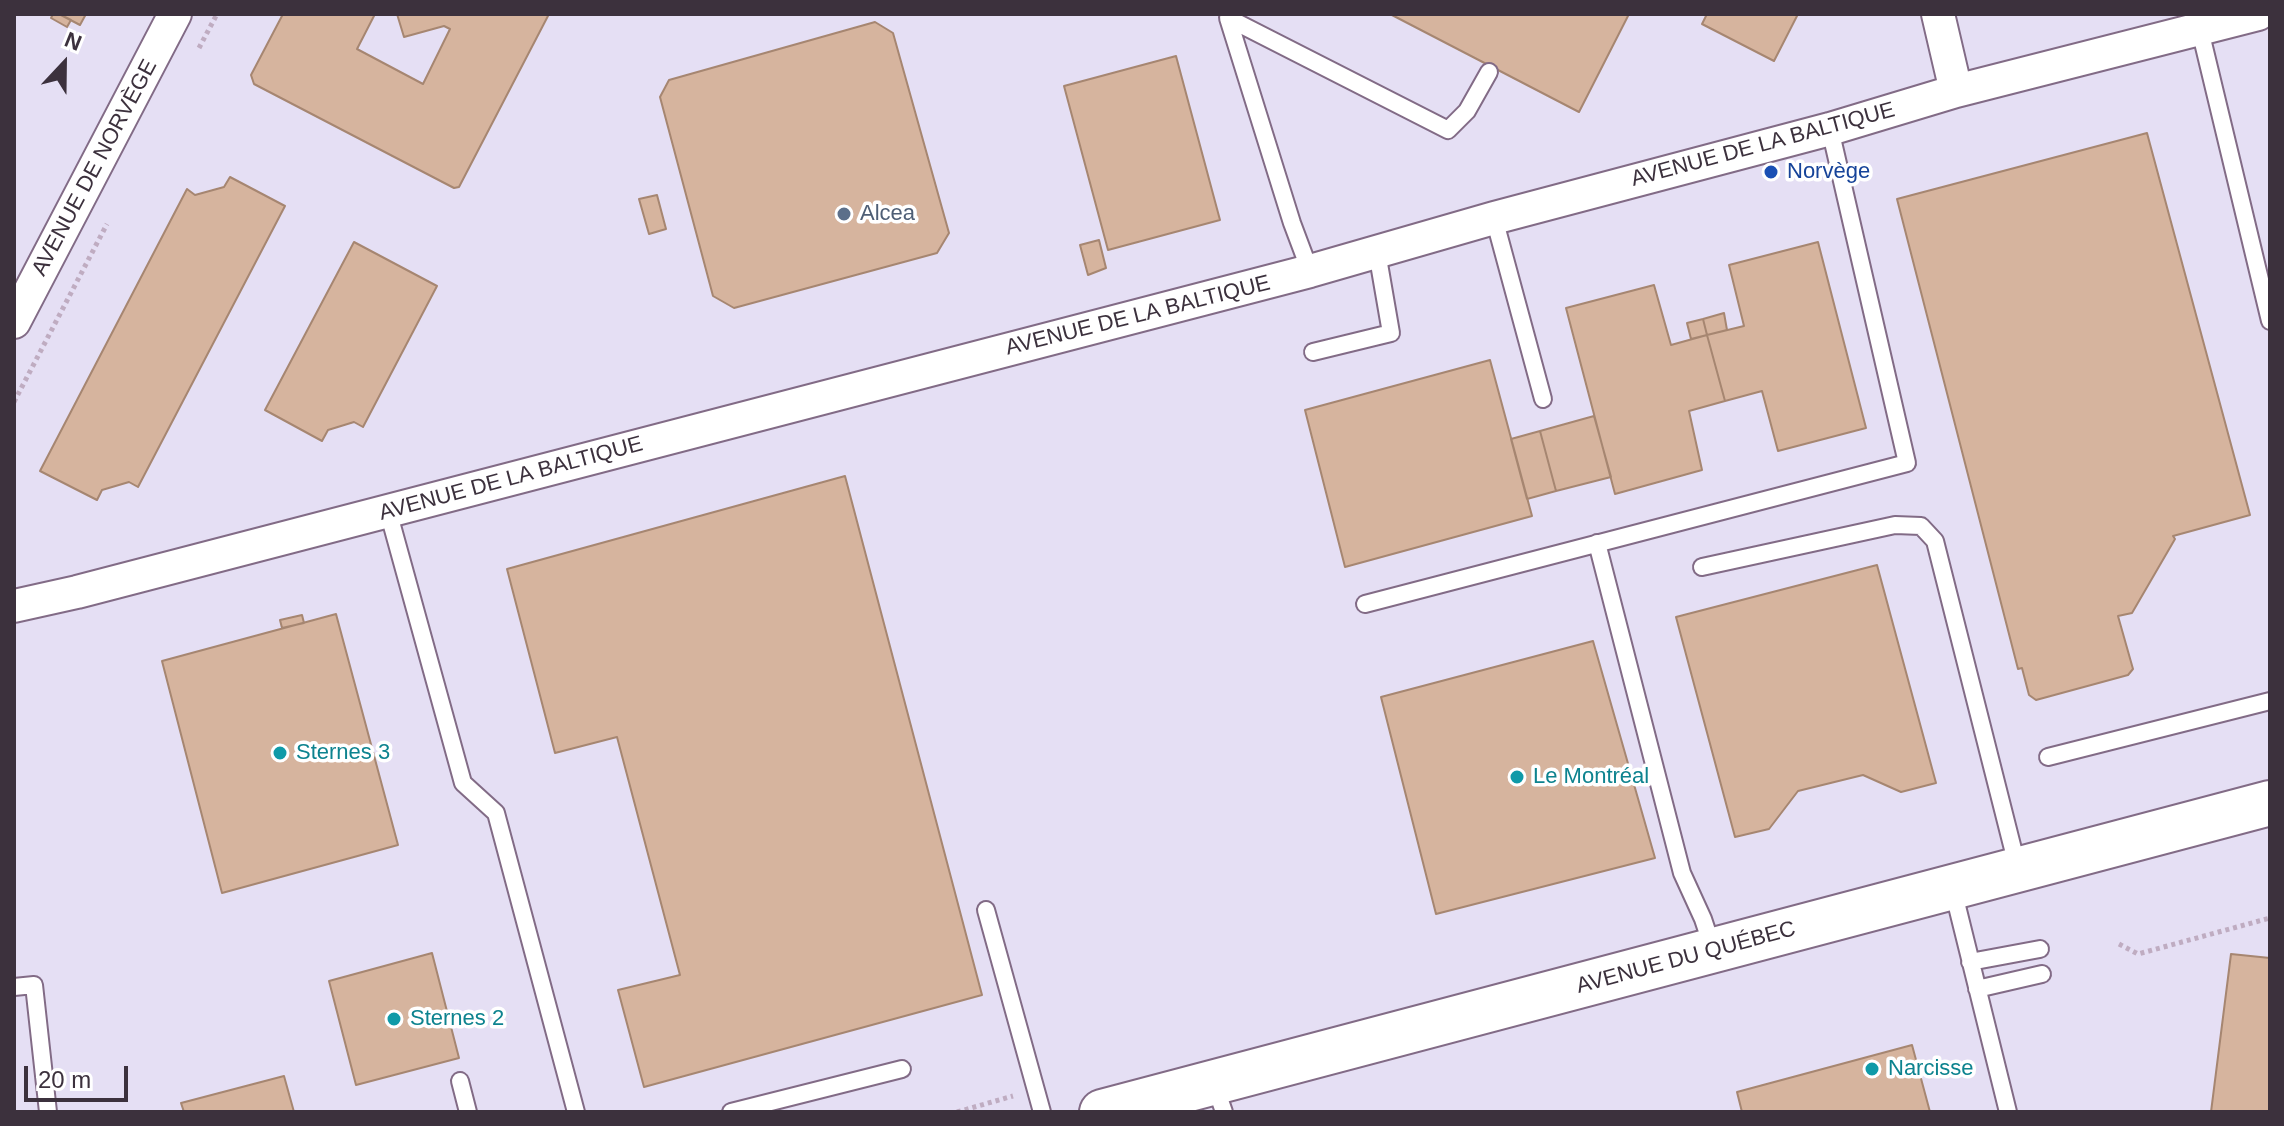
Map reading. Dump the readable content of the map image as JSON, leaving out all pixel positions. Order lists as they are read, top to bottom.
{
  "streets": {
    "street": ["AVENUE DE LA BALTIQUE", "AVENUE DE NORVÈGE", "AVENUE DU QUÉBEC"]
  },
  "places": [
    "Norvège",
    "Alcea",
    "Sternes 3",
    "Le Montréal",
    "Sternes 2",
    "Narcisse"
  ],
  "scale_bar": "20 m",
  "north": "top"
}
